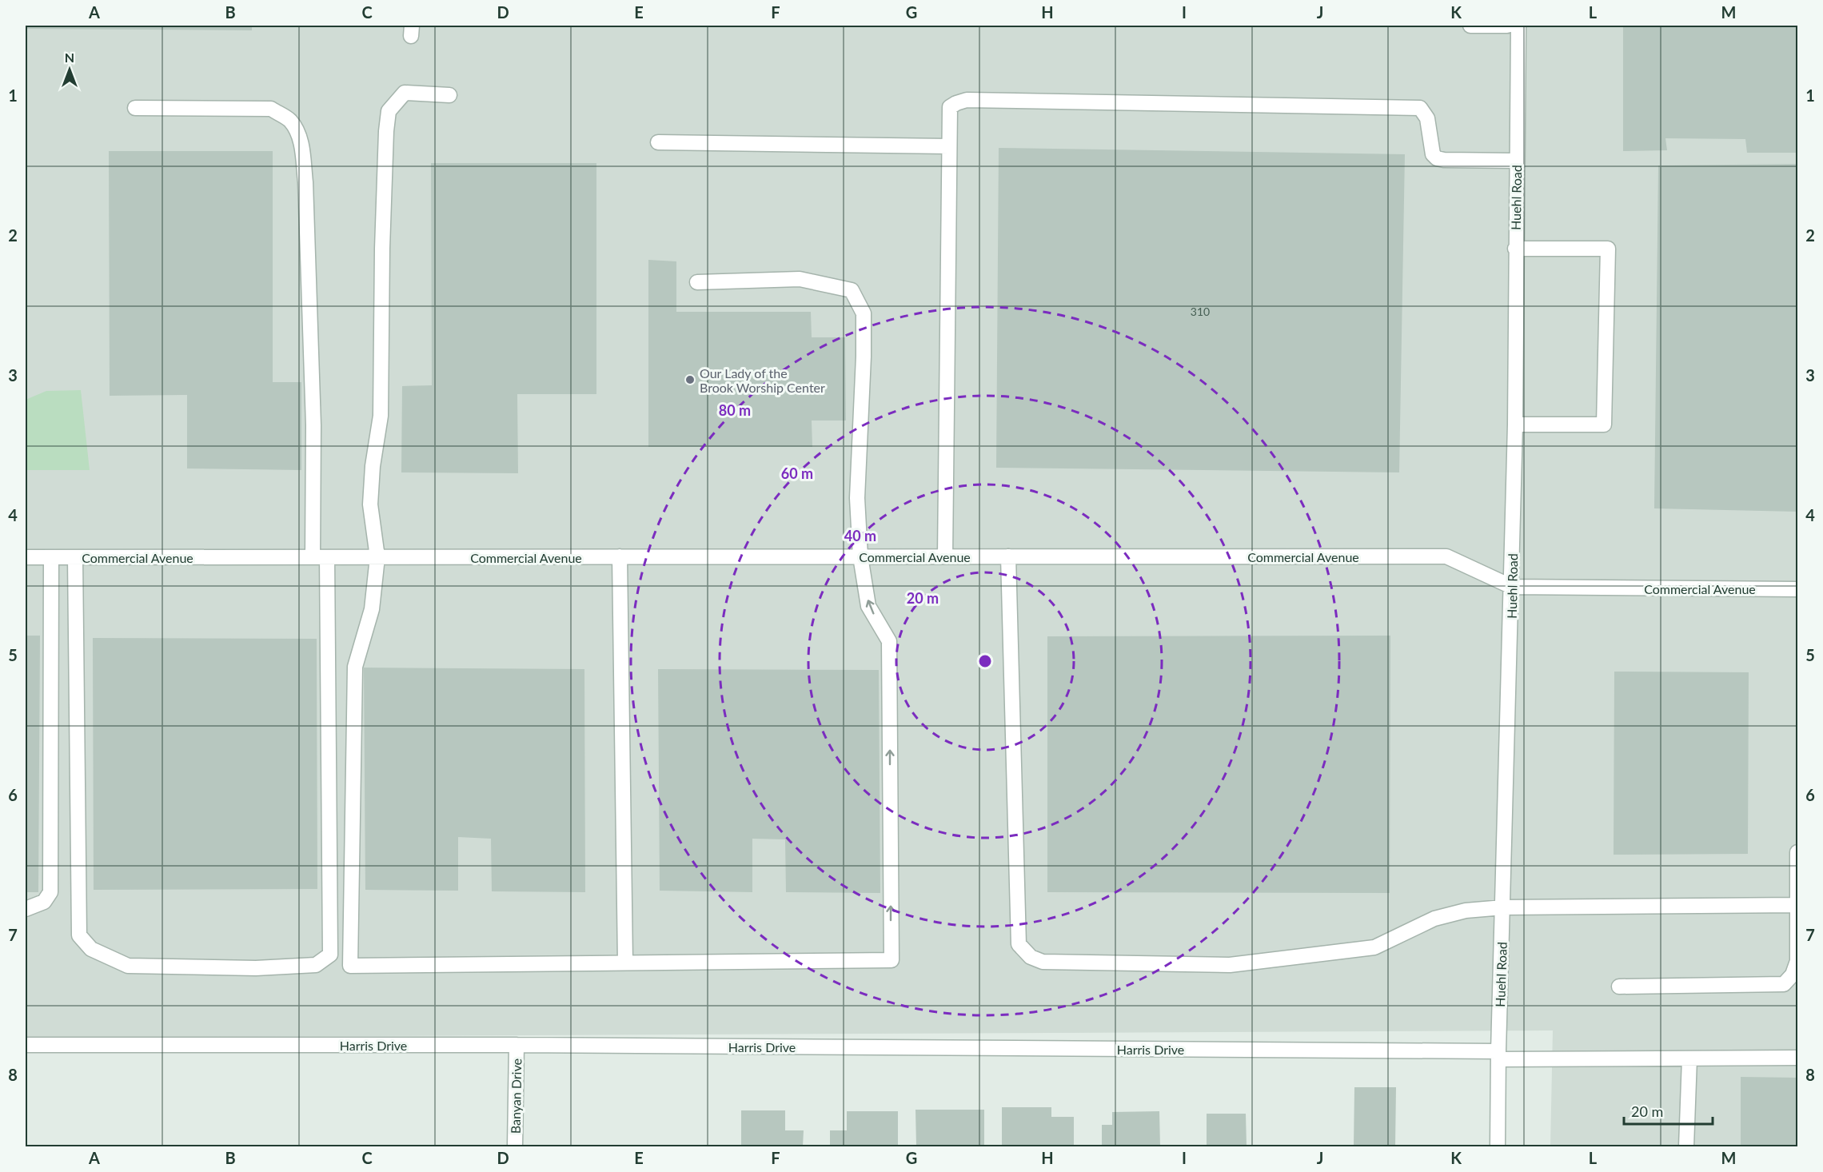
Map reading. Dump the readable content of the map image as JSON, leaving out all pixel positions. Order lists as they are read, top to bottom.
{
  "streets": {
    "street": [
      "Huehl Road",
      "Commercial Avenue",
      "Harris Drive",
      "Banyan Drive"
    ]
  },
  "crossings": [
    ["Huehl Road", "Commercial Avenue"],
    ["Huehl Road", "Harris Drive"],
    ["Harris Drive", "Banyan Drive"]
  ],
  "places": ["Our Lady of the Brook Worship Center"],
  "house_numbers": ["310"],
  "scale_bar": "20 m",
  "north": "top",
  "grid": {
    "columns": [
      "A",
      "B",
      "C",
      "D",
      "E",
      "F",
      "G",
      "H",
      "I",
      "J",
      "K",
      "L",
      "M"
    ],
    "rows": [
      "1",
      "2",
      "3",
      "4",
      "5",
      "6",
      "7",
      "8"
    ]
  },
  "rings": [
    "80 m",
    "60 m",
    "40 m",
    "20 m"
  ]
}
